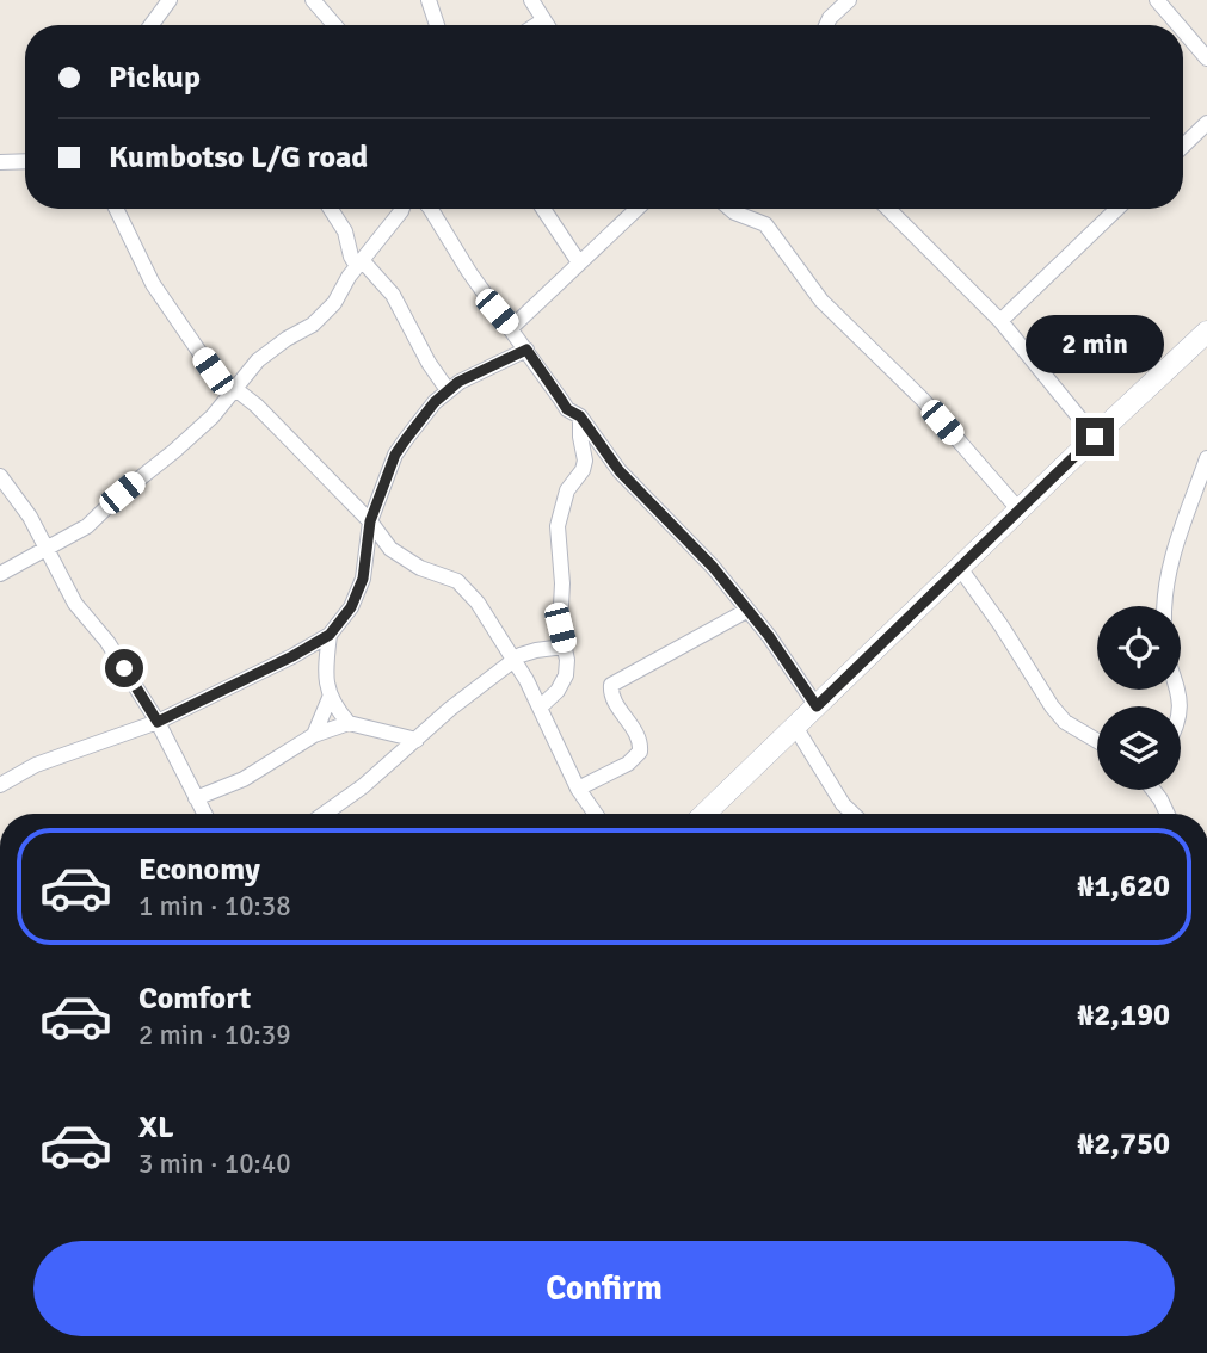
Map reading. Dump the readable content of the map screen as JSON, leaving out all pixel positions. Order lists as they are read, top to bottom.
{
  "page": {
    "banner": ["Pickup", "Kumbotso L/G road"],
    "bubble": "2 min",
    "list": [
      {
        "name": "Economy",
        "note": "1 min · 10:38",
        "value": "₦1,620"
      },
      {
        "name": "Comfort",
        "note": "2 min · 10:39",
        "value": "₦2,190"
      },
      {
        "name": "XL",
        "note": "3 min · 10:40",
        "value": "₦2,750"
      }
    ],
    "buttons": "Confirm"
  }
}
